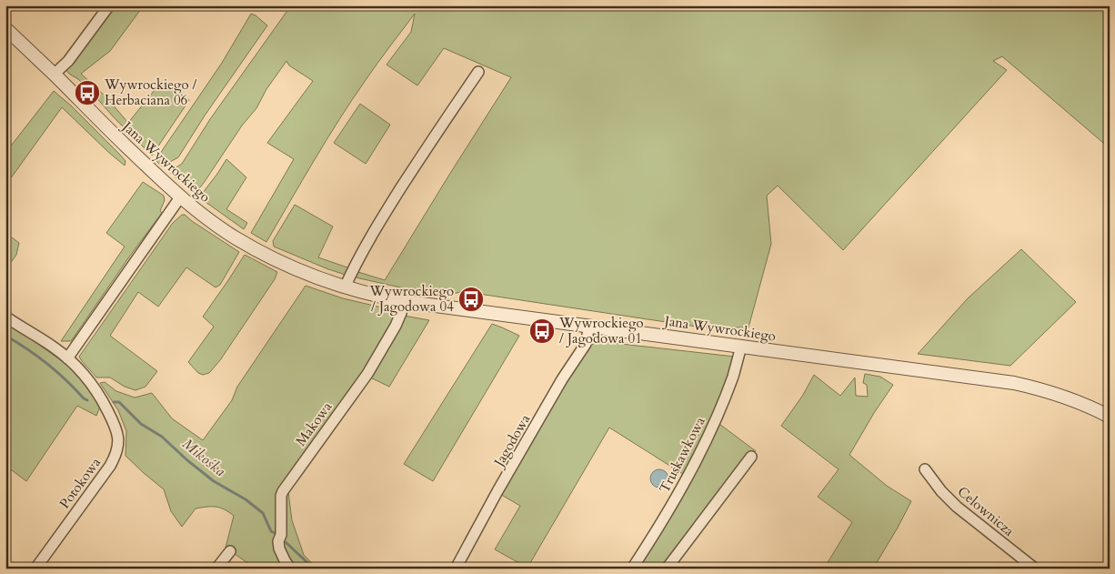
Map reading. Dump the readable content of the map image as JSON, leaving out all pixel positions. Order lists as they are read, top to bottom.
{
  "streets": {
    "street": [
      "Jana Wywrockiego",
      "Makowa",
      "Jagodowa",
      "Truskawkowa",
      "Potokowa",
      "Celownicza"
    ]
  },
  "crossings": [
    ["Jana Wywrockiego", "Makowa"],
    ["Jana Wywrockiego", "Jagodowa"],
    ["Jana Wywrockiego", "Truskawkowa"]
  ],
  "water": ["Mikośka"],
  "places": {
    "bus stop": ["Wywrockiego / Herbaciana 06", "Wywrockiego / Jagodowa 04", "Wywrockiego / Jagodowa 01"]
  }
}
